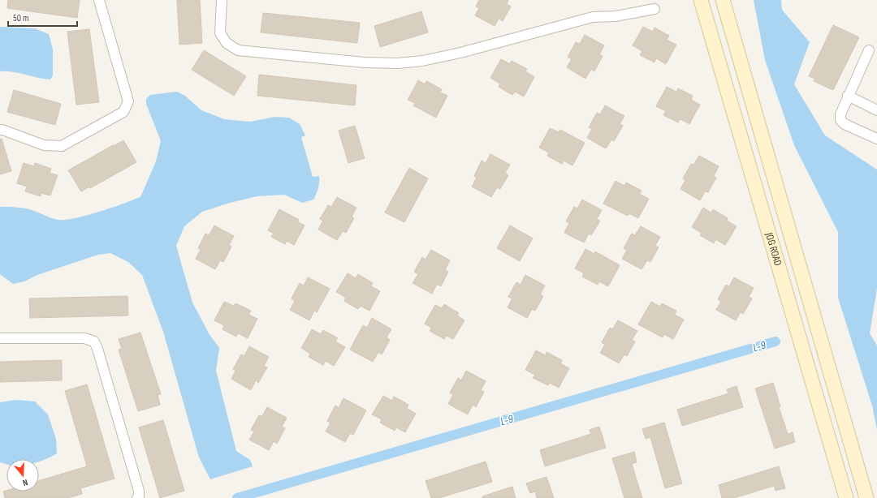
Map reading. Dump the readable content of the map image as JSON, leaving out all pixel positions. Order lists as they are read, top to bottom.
{
  "streets": {
    "main road": ["JOG ROAD"]
  },
  "water": ["L-9"],
  "scale_bar": "50 m",
  "north": "bottom"
}
